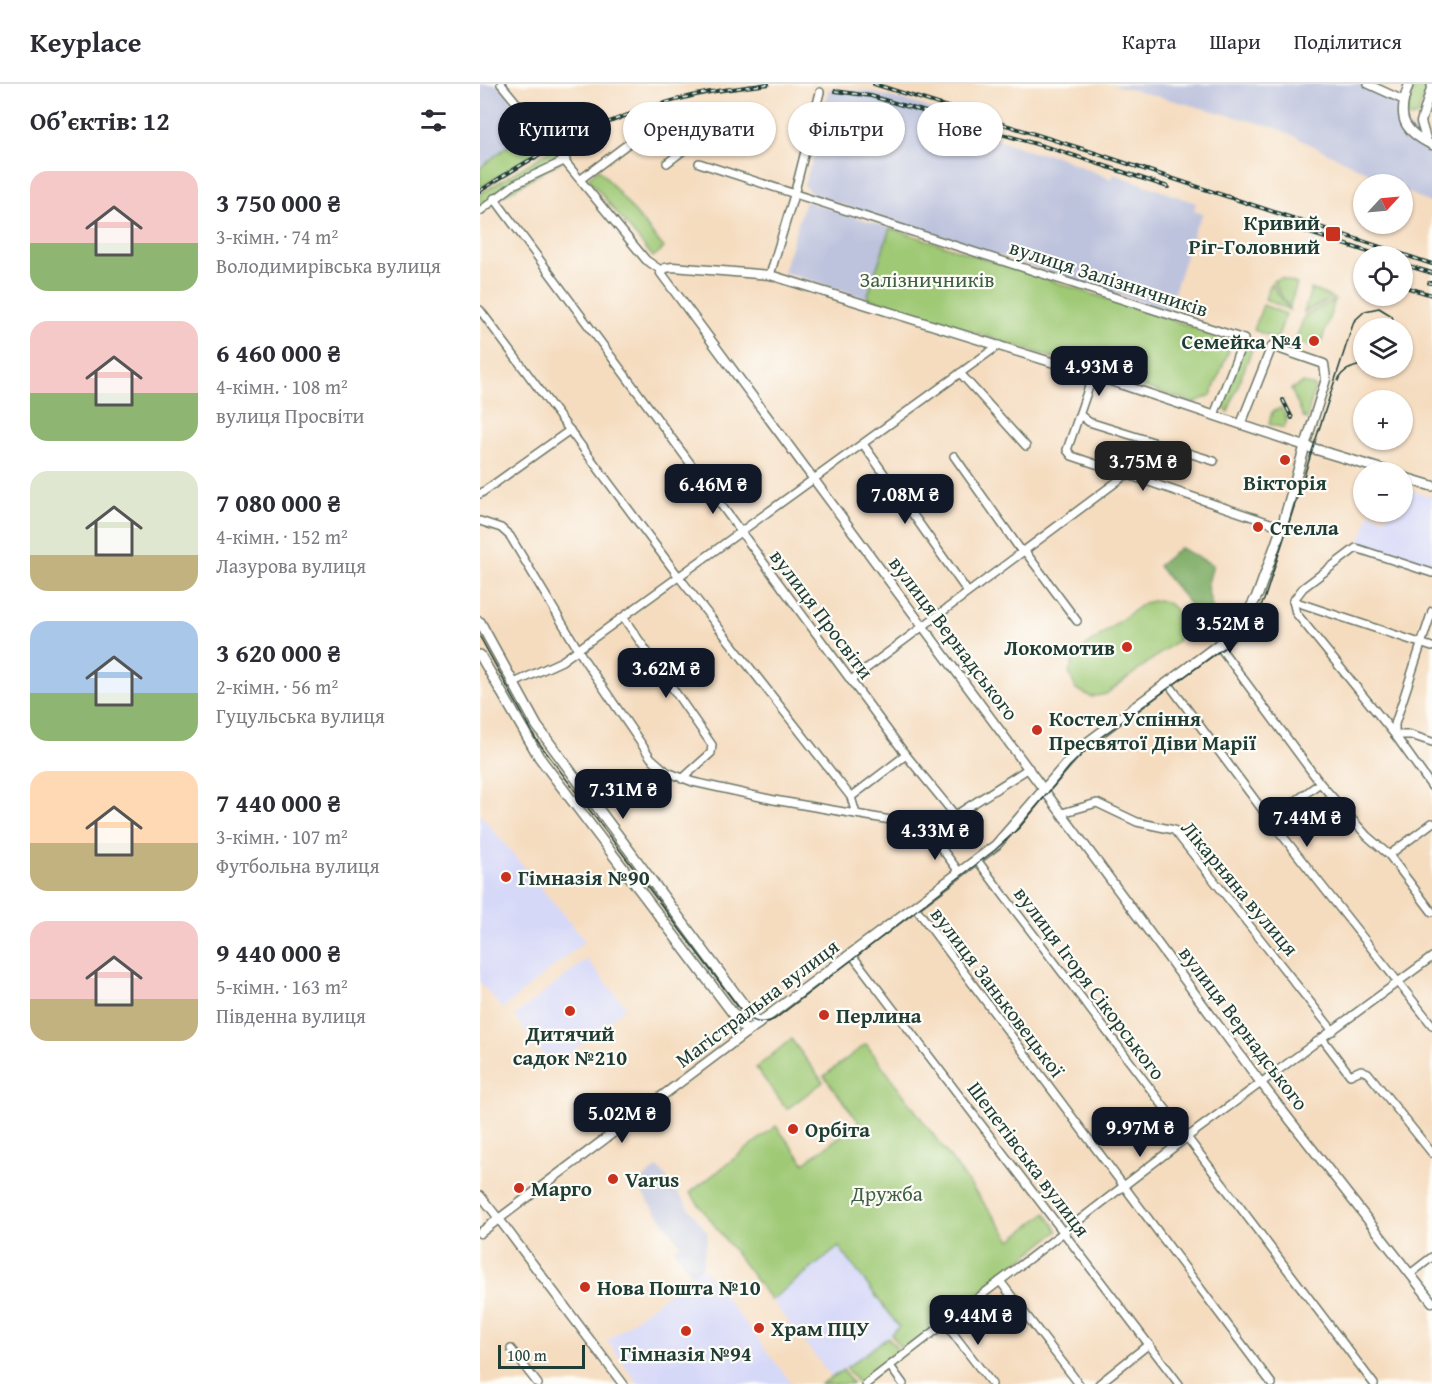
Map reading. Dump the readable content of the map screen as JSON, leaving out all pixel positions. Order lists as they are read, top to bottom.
{
  "streets": {
    "main road": ["Магістральна вулиця"],
    "street": [
      "вулиця Залізничників",
      "вулиця Просвіти",
      "вулиця Вернадського",
      "Лікарняна вулиця",
      "вулиця Ігоря Сікорського",
      "вулиця Заньковецької",
      "Шепетівська вулиця"
    ]
  },
  "crossings": [
    ["вулиця Вернадського", "Лікарняна вулиця"],
    ["вулиця Вернадського", "Магістральна вулиця"],
    ["вулиця Ігоря Сікорського", "Магістральна вулиця"],
    ["вулиця Заньковецької", "Магістральна вулиця"],
    ["Магістральна вулиця", "Шепетівська вулиця"]
  ],
  "parks": ["Залізничників", "Дружба"],
  "places": {
    "transit": ["Кривий Ріг-Головний"],
    "other": [
      "Семейка №4",
      "Вікторія",
      "Стелла",
      "Локомотив",
      "Костел Успіння Пресвятої Діви Марії",
      "Гімназія №90",
      "Дитячий садок №210",
      "Перлина",
      "Орбіта",
      "Varus",
      "Марго",
      "Нова Пошта №10",
      "Храм ПЦУ",
      "Гімназія №94"
    ]
  },
  "scale_bar": "100 m",
  "north": "top right",
  "page": {
    "header": "Keyplace",
    "nav": ["Карта", "Шари", "Поділитися"],
    "heading": "Об’єктів: 12",
    "chip": [
      "Купити",
      "Орендувати",
      "Фільтри",
      "Нове"
    ],
    "list": [
      {
        "name": "3 750 000 ₴",
        "note": "3-кімн. · 74 m² · Володимирівська вулиця"
      },
      {
        "name": "6 460 000 ₴",
        "note": "4-кімн. · 108 m² · вулиця Просвіти"
      },
      {
        "name": "7 080 000 ₴",
        "note": "4-кімн. · 152 m² · Лазурова вулиця"
      },
      {
        "name": "3 620 000 ₴",
        "note": "2-кімн. · 56 m² · Гуцульська вулиця"
      },
      {
        "name": "7 440 000 ₴",
        "note": "3-кімн. · 107 m² · Футбольна вулиця"
      },
      {
        "name": "9 440 000 ₴",
        "note": "5-кімн. · 163 m² · Південна вулиця"
      }
    ],
    "map_buttons": ["+", "−"],
    "price": [
      "4.93M ₴",
      "3.75M ₴",
      "6.46M ₴",
      "7.08M ₴",
      "3.52M ₴",
      "3.62M ₴",
      "7.31M ₴",
      "7.44M ₴",
      "4.33M ₴",
      "5.02M ₴",
      "9.97M ₴",
      "9.44M ₴"
    ],
    "scale": "100 m"
  }
}
